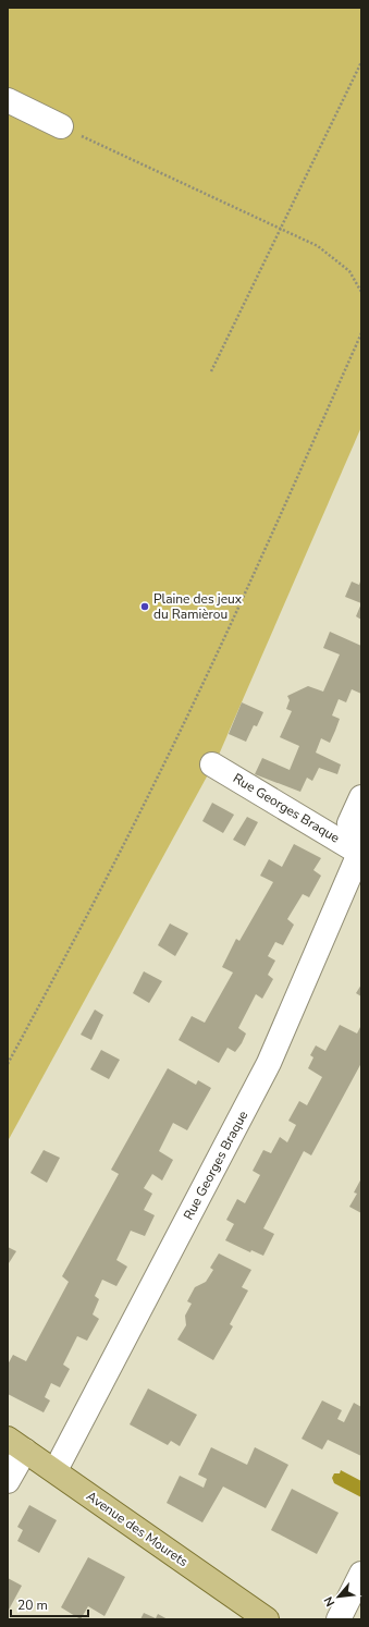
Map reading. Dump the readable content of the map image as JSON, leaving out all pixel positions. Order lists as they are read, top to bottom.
{
  "streets": {
    "main road": ["Avenue des Mourets"],
    "street": ["Rue Georges Braque"]
  },
  "crossings": [
    ["Rue Georges Braque", "Avenue des Mourets"]
  ],
  "places": ["Plaine des jeux du Ramièrou"],
  "scale_bar": "20 m",
  "north": "bottom left"
}
